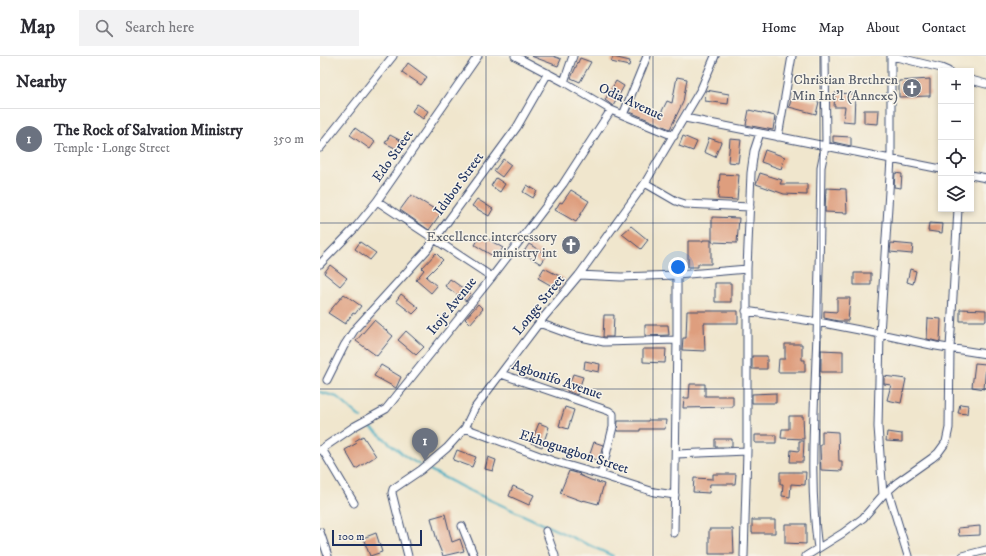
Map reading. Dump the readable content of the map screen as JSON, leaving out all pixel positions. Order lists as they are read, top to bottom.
{
  "streets": {
    "street": [
      "Odia Avenue",
      "Edo Street",
      "Idubor Street",
      "Longe Street",
      "Itoje Avenue",
      "Agbonifo Avenue",
      "Ekhoguagbon Street"
    ]
  },
  "crossings": [
    ["Odia Avenue", "Idubor Street"],
    ["Odia Avenue", "Longe Street"],
    ["Odia Avenue", "Itoje Avenue"],
    ["Longe Street", "Agbonifo Avenue"],
    ["Longe Street", "Ekhoguagbon Street"],
    ["Agbonifo Avenue", "Ekhoguagbon Street"]
  ],
  "places": {
    "church": ["Christian Brethren Min Int'l (Annexe)", "Excellence intercessory ministry int"]
  },
  "scale_bar": "100 m",
  "page": {
    "header": "Map",
    "search": "Search here",
    "nav": [
      "Home",
      "Map",
      "About",
      "Contact"
    ],
    "heading": "Nearby",
    "map_buttons": ["+", "−"],
    "list": [
      {
        "mark": "1",
        "name": "The Rock of Salvation Ministry",
        "note": "Temple · Longe Street",
        "value": "350 m"
      }
    ],
    "pins": "1",
    "scale": "100 m"
  }
}
